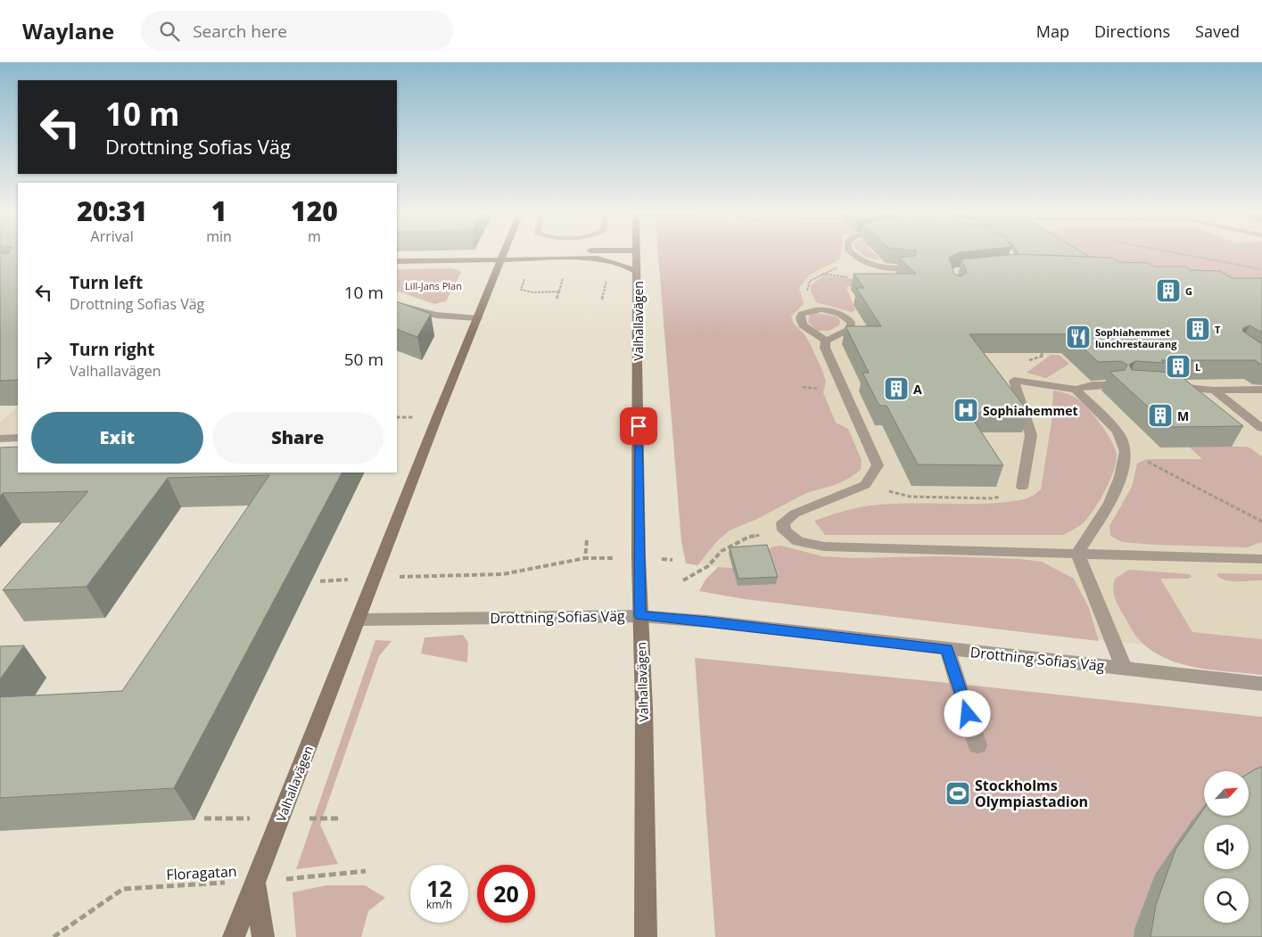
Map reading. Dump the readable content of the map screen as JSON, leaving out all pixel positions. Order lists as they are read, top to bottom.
{
  "streets": {
    "main road": ["Valhallavägen"],
    "street": ["Drottning Sofias Väg"],
    "path": ["Floragatan"]
  },
  "crossings": [
    ["Valhallavägen", "Drottning Sofias Väg"],
    ["Valhallavägen", "Floragatan"]
  ],
  "parks": ["Lill-Jans Plan"],
  "places": {
    "building": [
      "G",
      "T",
      "L",
      "A",
      "M"
    ],
    "restaurant": ["Sophiahemmet lunchrestaurang"],
    "hospital": ["Sophiahemmet"],
    "sports": ["Stockholms Olympiastadion"]
  },
  "north": "top right",
  "page": {
    "header": "Waylane",
    "search": "Search here",
    "nav": ["Map", "Directions", "Saved"],
    "turn": ["10 m", "Drottning Sofias Väg"],
    "eta": [
      "20:31",
      "Arrival",
      "1",
      "min",
      "120",
      "m"
    ],
    "list": [
      {
        "name": "Turn left",
        "note": "Drottning Sofias Väg",
        "value": "10 m"
      },
      {
        "name": "Turn right",
        "note": "Valhallavägen",
        "value": "50 m"
      }
    ],
    "buttons": ["Exit", "Share"],
    "speed": "12 km/h",
    "limit": "20"
  }
}
